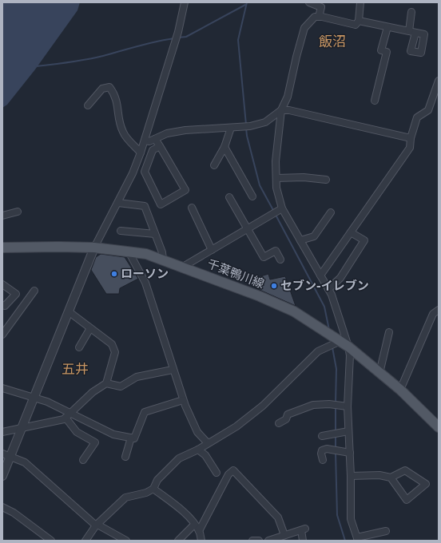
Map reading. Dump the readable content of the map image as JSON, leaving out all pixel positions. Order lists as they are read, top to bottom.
{
  "streets": {
    "main road": ["千葉鴨川線"]
  },
  "districts": ["飯沼", "五井"],
  "places": ["ローソン", "セブン-イレブン"]
}
